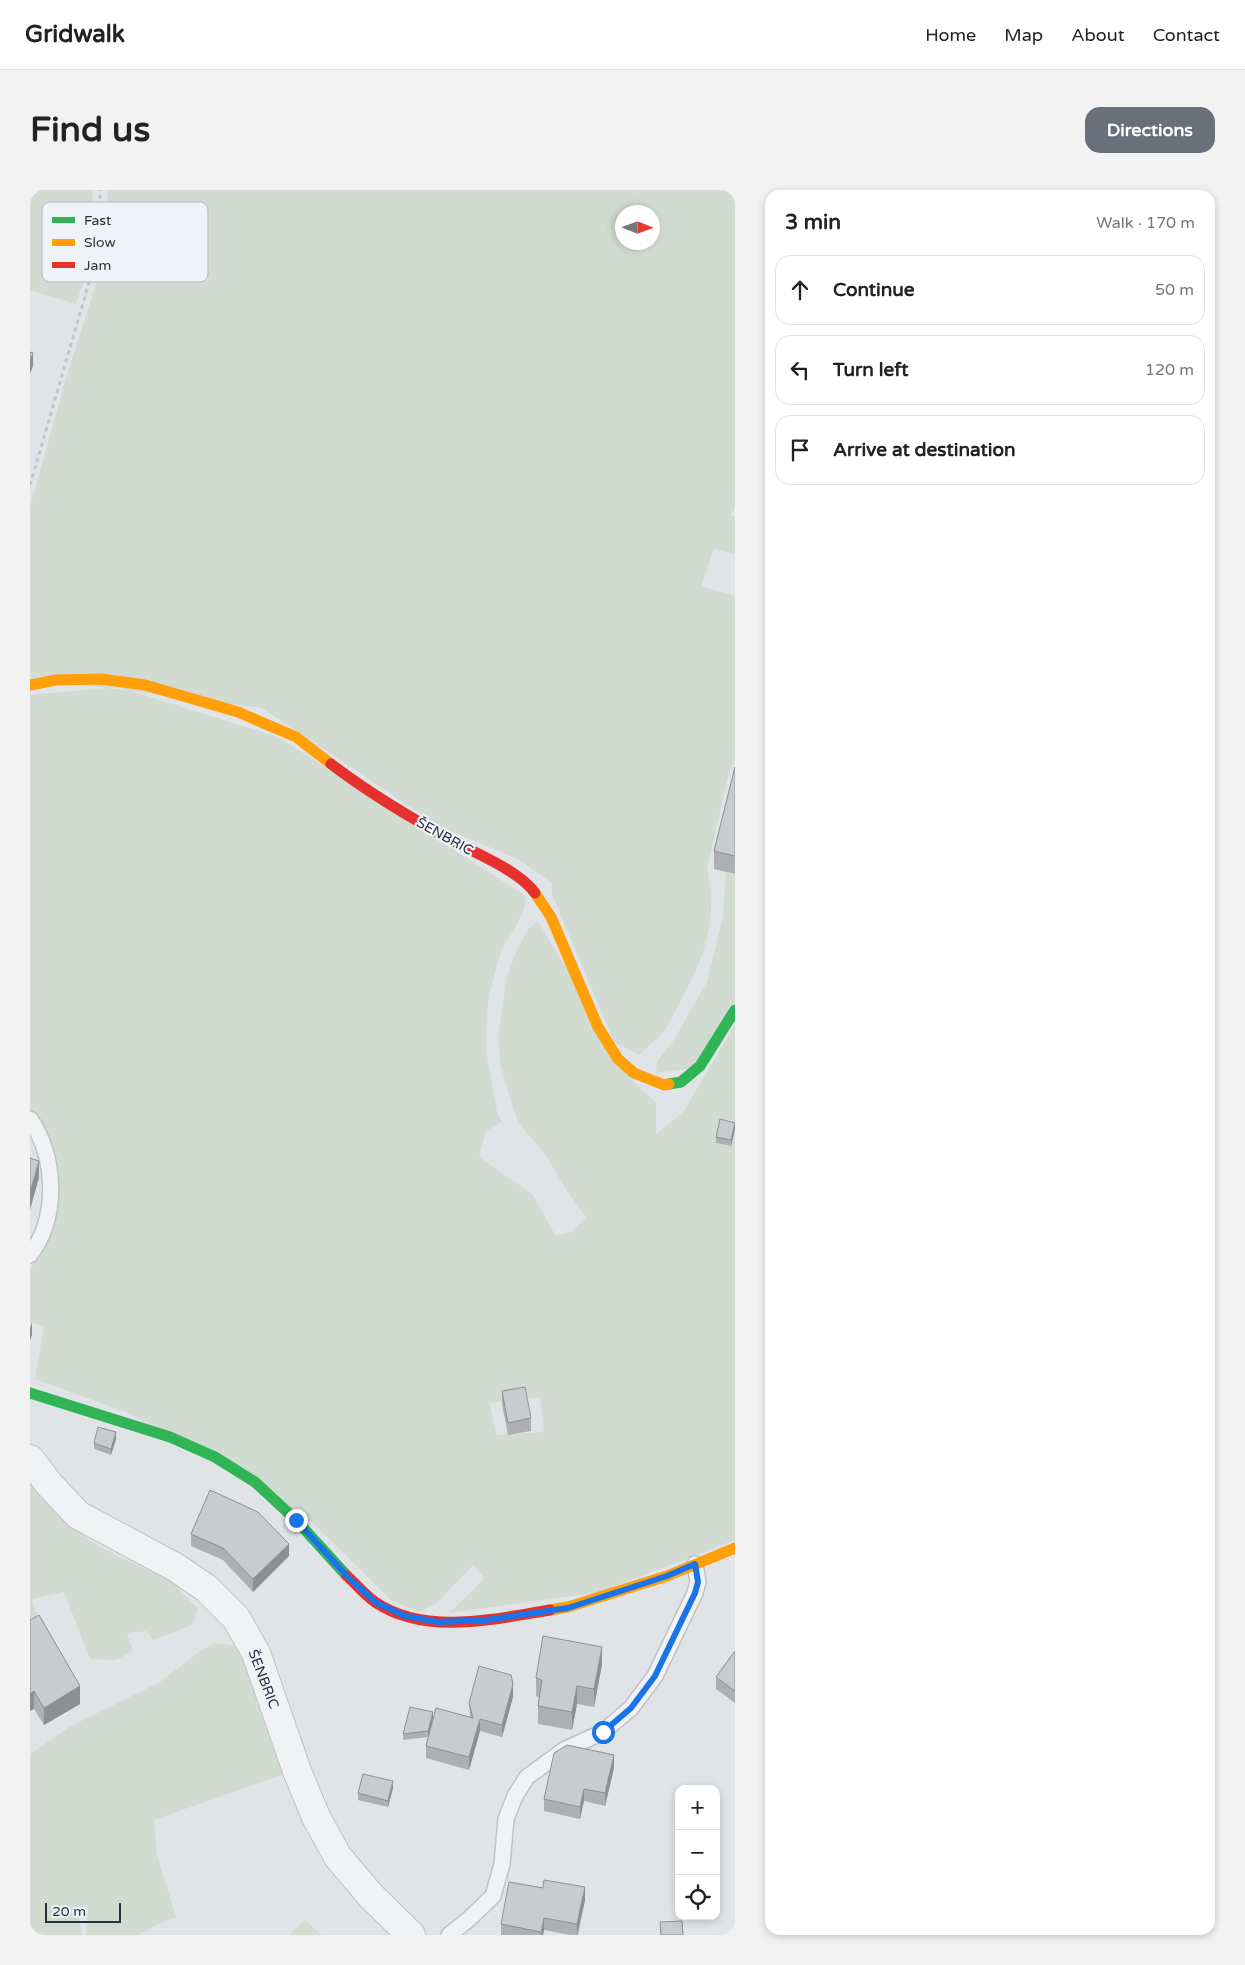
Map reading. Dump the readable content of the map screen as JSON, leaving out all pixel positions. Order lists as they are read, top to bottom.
{
  "streets": {
    "street": ["ŠENBRIC"]
  },
  "legend": ["Fast", "Slow", "Jam"],
  "scale_bar": "20 m",
  "north": "right",
  "page": {
    "header": "Gridwalk",
    "nav": [
      "Home",
      "Map",
      "About",
      "Contact"
    ],
    "buttons": "Directions",
    "title": "Find us",
    "heading": ["3 min", "Walk · 170 m"],
    "list": [
      ["Continue", "50 m"],
      ["Turn left", "120 m"],
      "Arrive at destination"
    ],
    "map_buttons": ["+", "−"],
    "scale": "20 m"
  }
}
